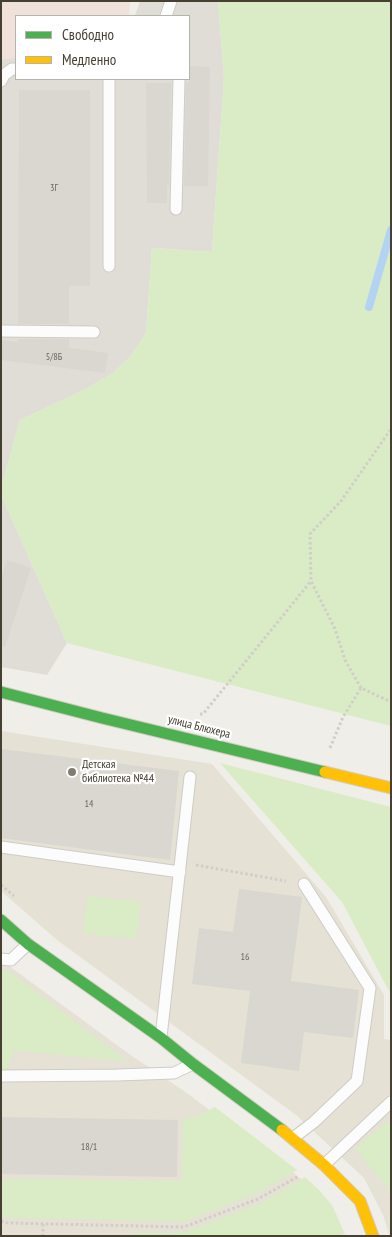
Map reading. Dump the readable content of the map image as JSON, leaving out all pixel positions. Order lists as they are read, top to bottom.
{
  "streets": {
    "street": ["улица Блюхера"]
  },
  "places": ["Детская библиотека №44"],
  "house_numbers": [
    "3Г",
    "5/8Б",
    "14",
    "16",
    "18/1"
  ],
  "legend": ["Свободно", "Медленно"]
}
